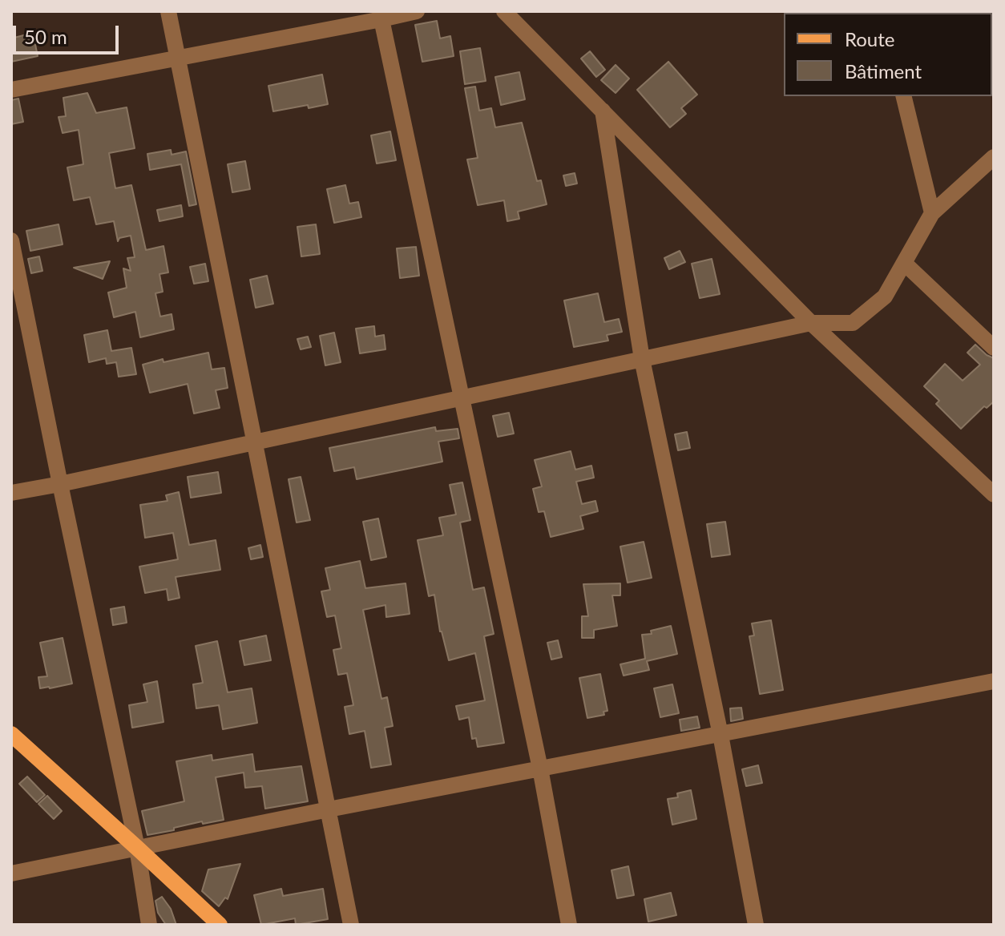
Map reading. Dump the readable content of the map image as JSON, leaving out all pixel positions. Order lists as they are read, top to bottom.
{
  "legend": ["Route", "Bâtiment"],
  "scale_bar": "50 m"
}
